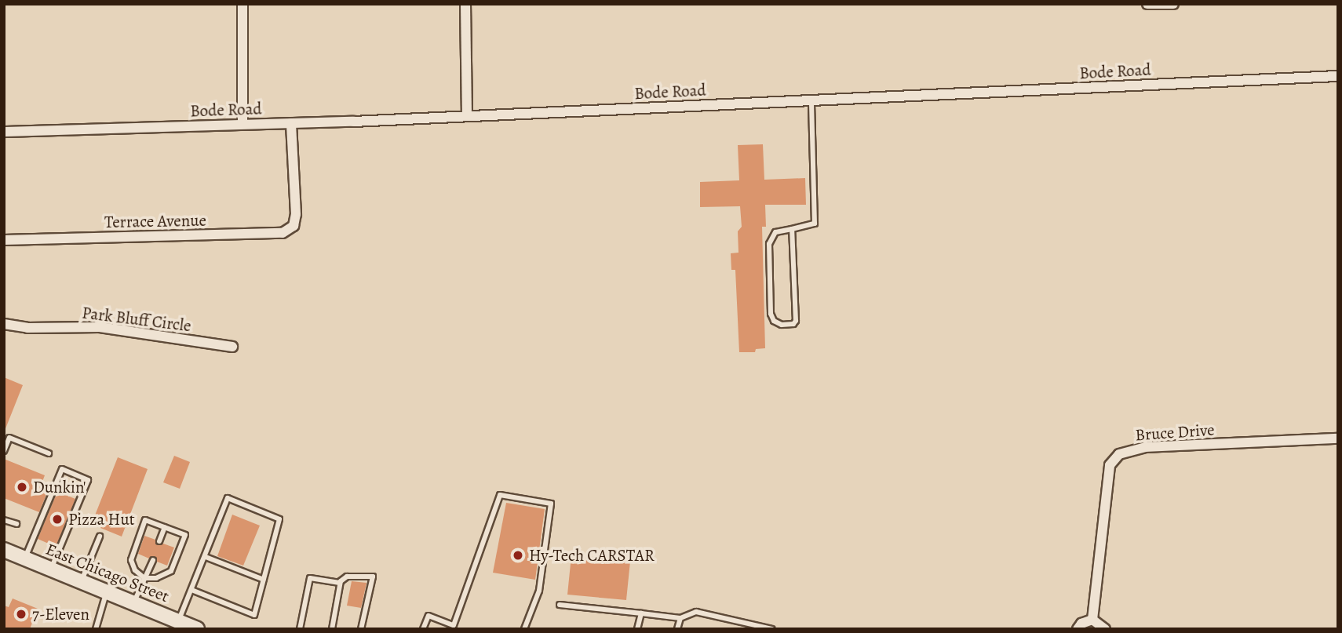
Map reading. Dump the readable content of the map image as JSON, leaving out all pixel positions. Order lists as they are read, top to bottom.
{
  "streets": {
    "main road": ["East Chicago Street"],
    "street": [
      "Bode Road",
      "Terrace Avenue",
      "Park Bluff Circle",
      "Bruce Drive"
    ]
  },
  "crossings": [
    ["Bode Road", "Terrace Avenue"]
  ],
  "places": [
    "Dunkin'",
    "Pizza Hut",
    "Hy-Tech CARSTAR",
    "7-Eleven"
  ]
}
